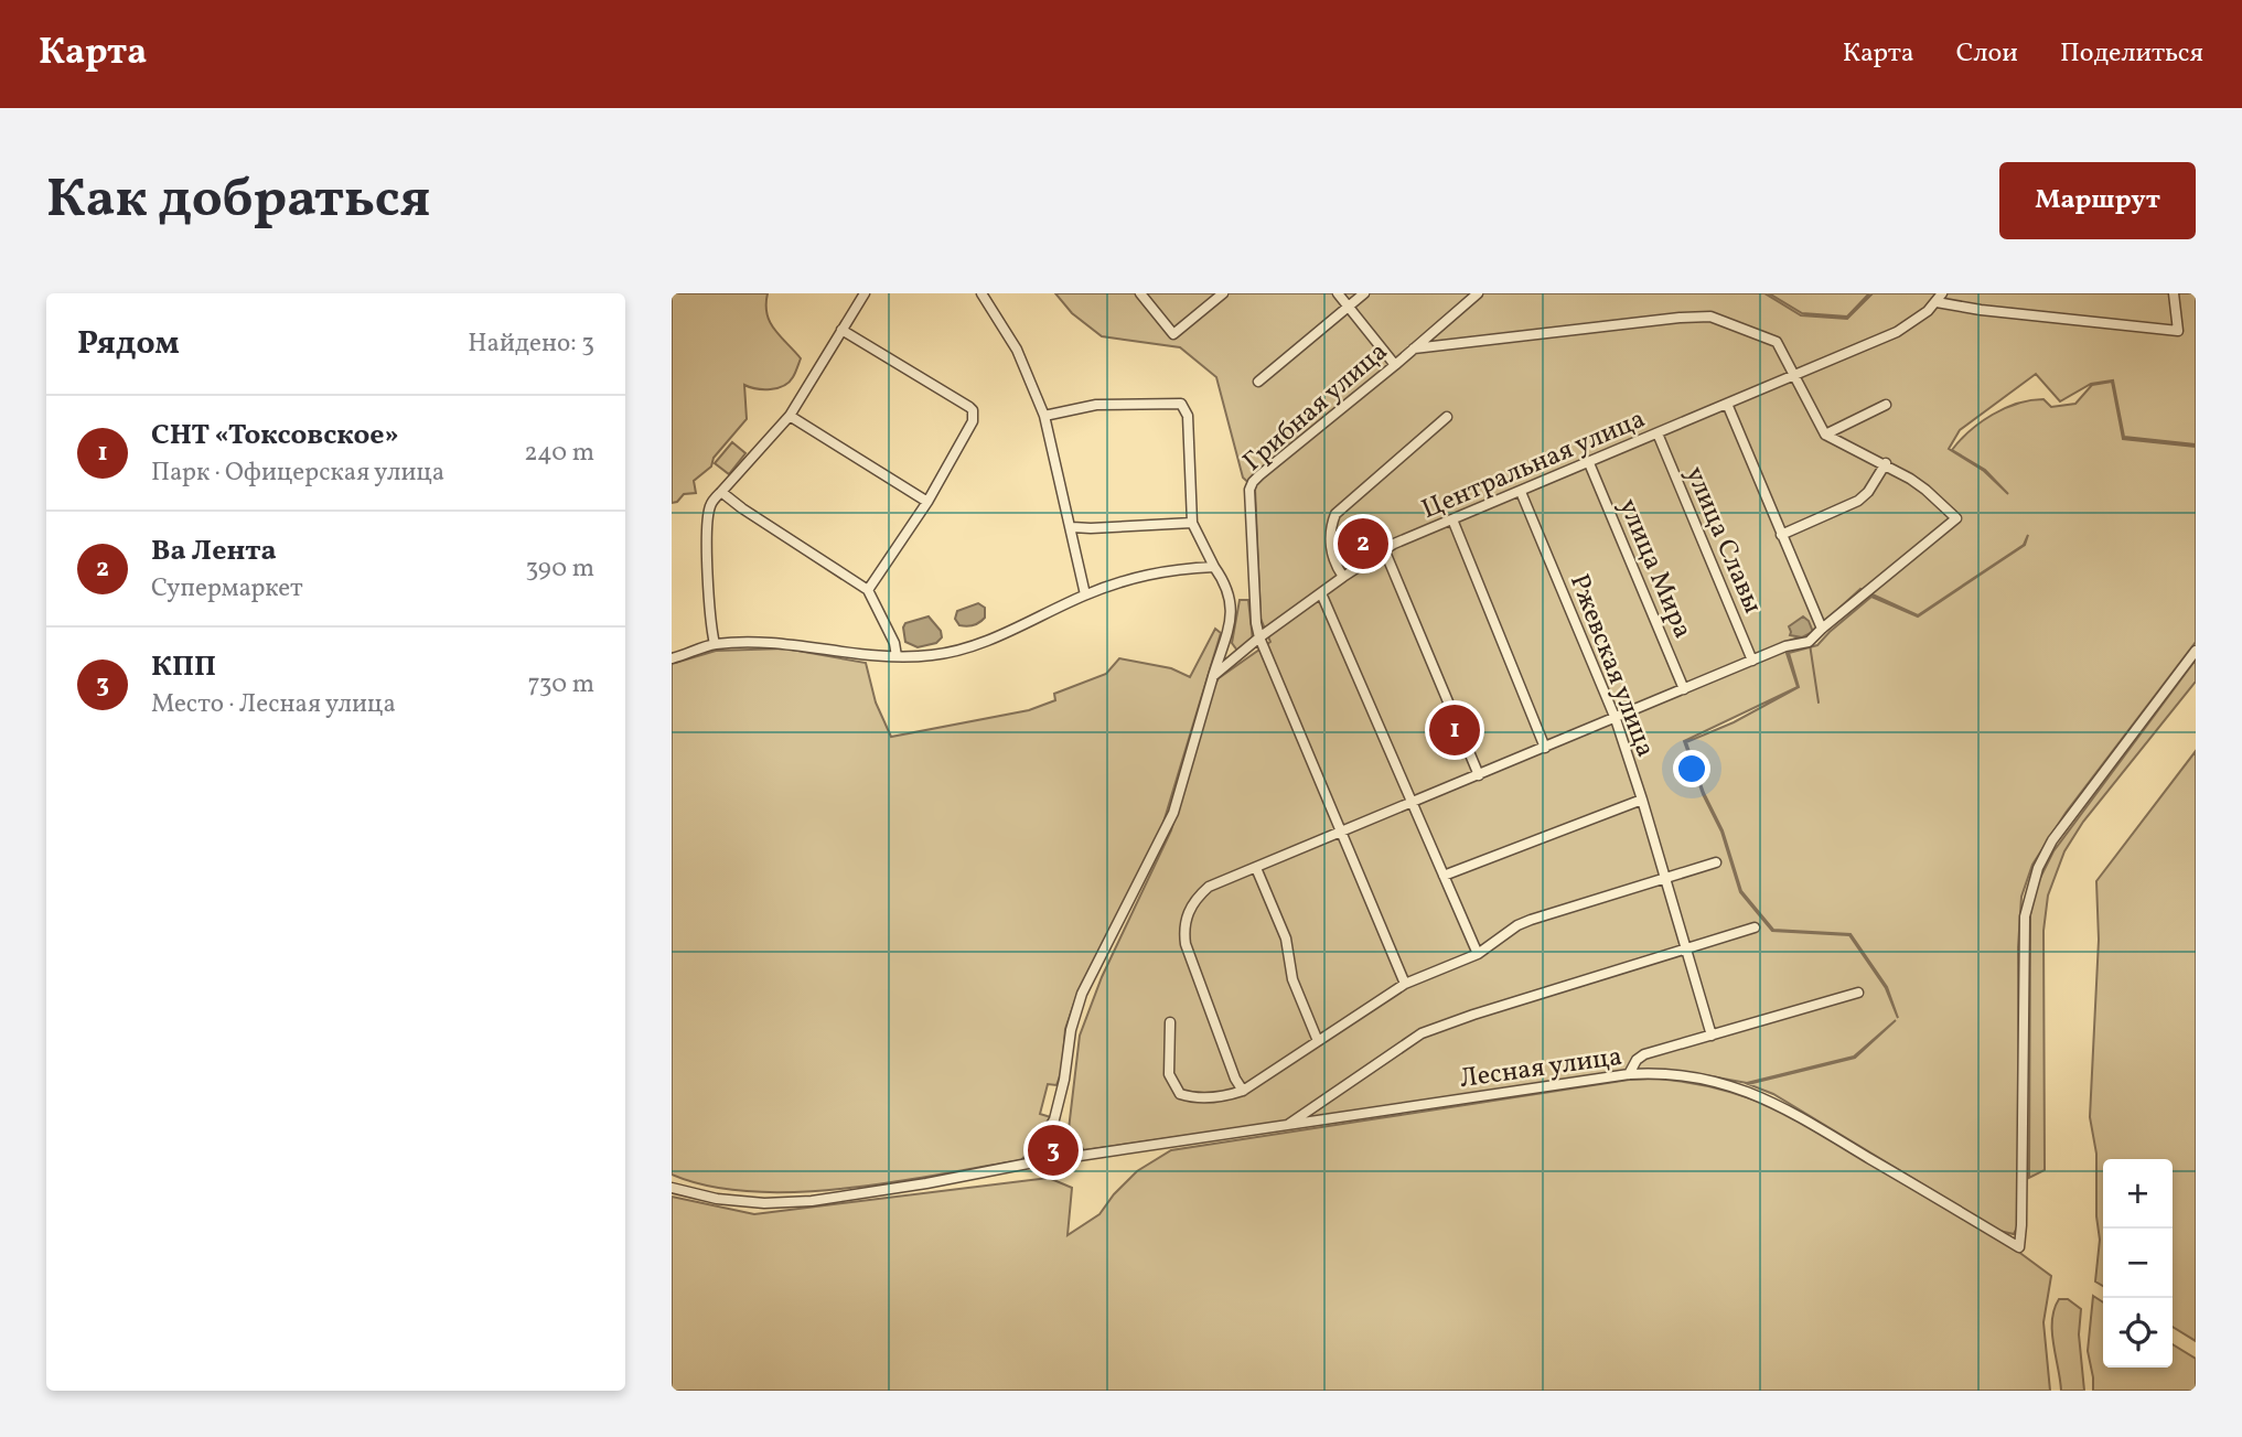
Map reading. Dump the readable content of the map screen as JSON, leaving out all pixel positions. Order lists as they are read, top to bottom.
{
  "streets": {
    "street": [
      "Грибная улица",
      "Центральная улица",
      "улица Славы",
      "улица Мира",
      "Ржевская улица",
      "Лесная улица"
    ]
  },
  "crossings": [
    ["Грибная улица", "Центральная улица"],
    ["Центральная улица", "улица Славы"],
    ["Центральная улица", "улица Мира"],
    ["Центральная улица", "Ржевская улица"]
  ],
  "page": {
    "header": "Карта",
    "nav": ["Карта", "Слои", "Поделиться"],
    "buttons": "Маршрут",
    "title": "Как добраться",
    "heading": ["Рядом", "Найдено: 3"],
    "list": [
      {
        "mark": "1",
        "name": "СНТ «Токсовское»",
        "note": "Парк · Офицерская улица",
        "value": "240 m"
      },
      {
        "mark": "2",
        "name": "Ва Лента",
        "note": "Супермаркет",
        "value": "390 m"
      },
      {
        "mark": "3",
        "name": "КПП",
        "note": "Место · Лесная улица",
        "value": "730 m"
      }
    ],
    "pins": ["2", "1", "3"],
    "map_buttons": ["+", "−"]
  }
}
